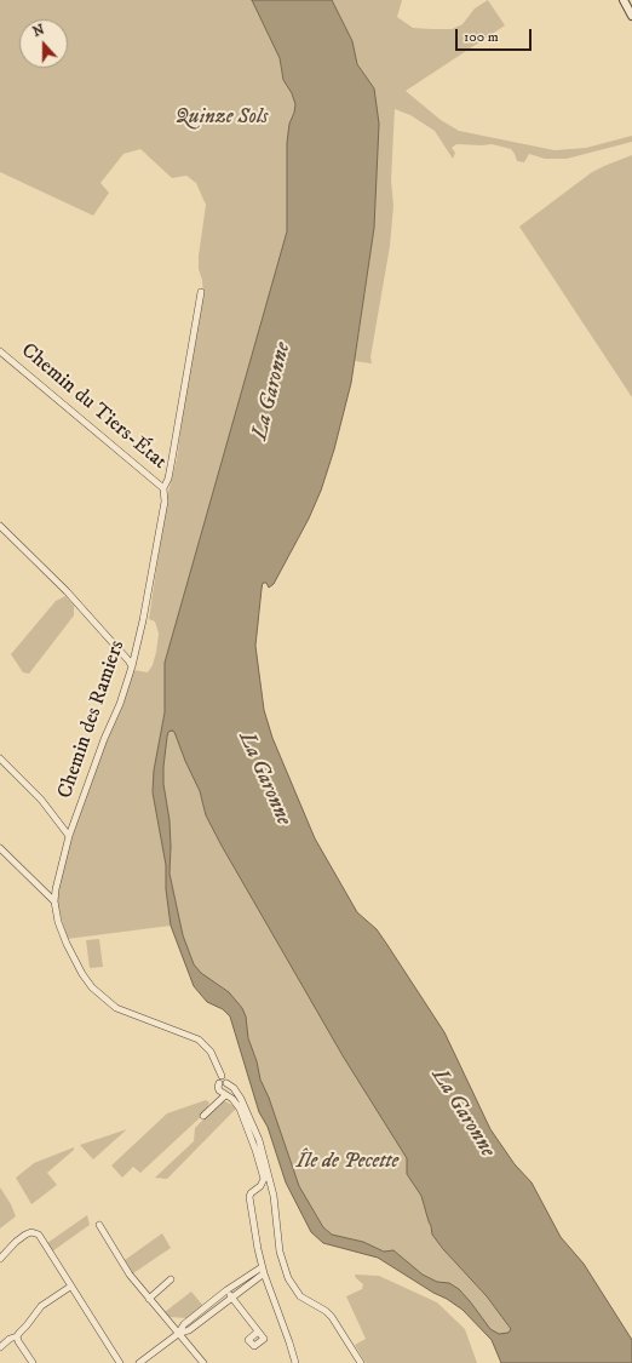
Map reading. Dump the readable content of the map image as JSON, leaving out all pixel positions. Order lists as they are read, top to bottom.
{
  "streets": {
    "street": ["Chemin du Tiers-État", "Chemin des Ramiers"]
  },
  "crossings": [
    ["Chemin du Tiers-État", "Chemin des Ramiers"]
  ],
  "water": ["La Garonne"],
  "parks": ["Quinze Sols", "Île de Pecette"],
  "scale_bar": "100 m",
  "north": "top"
}
